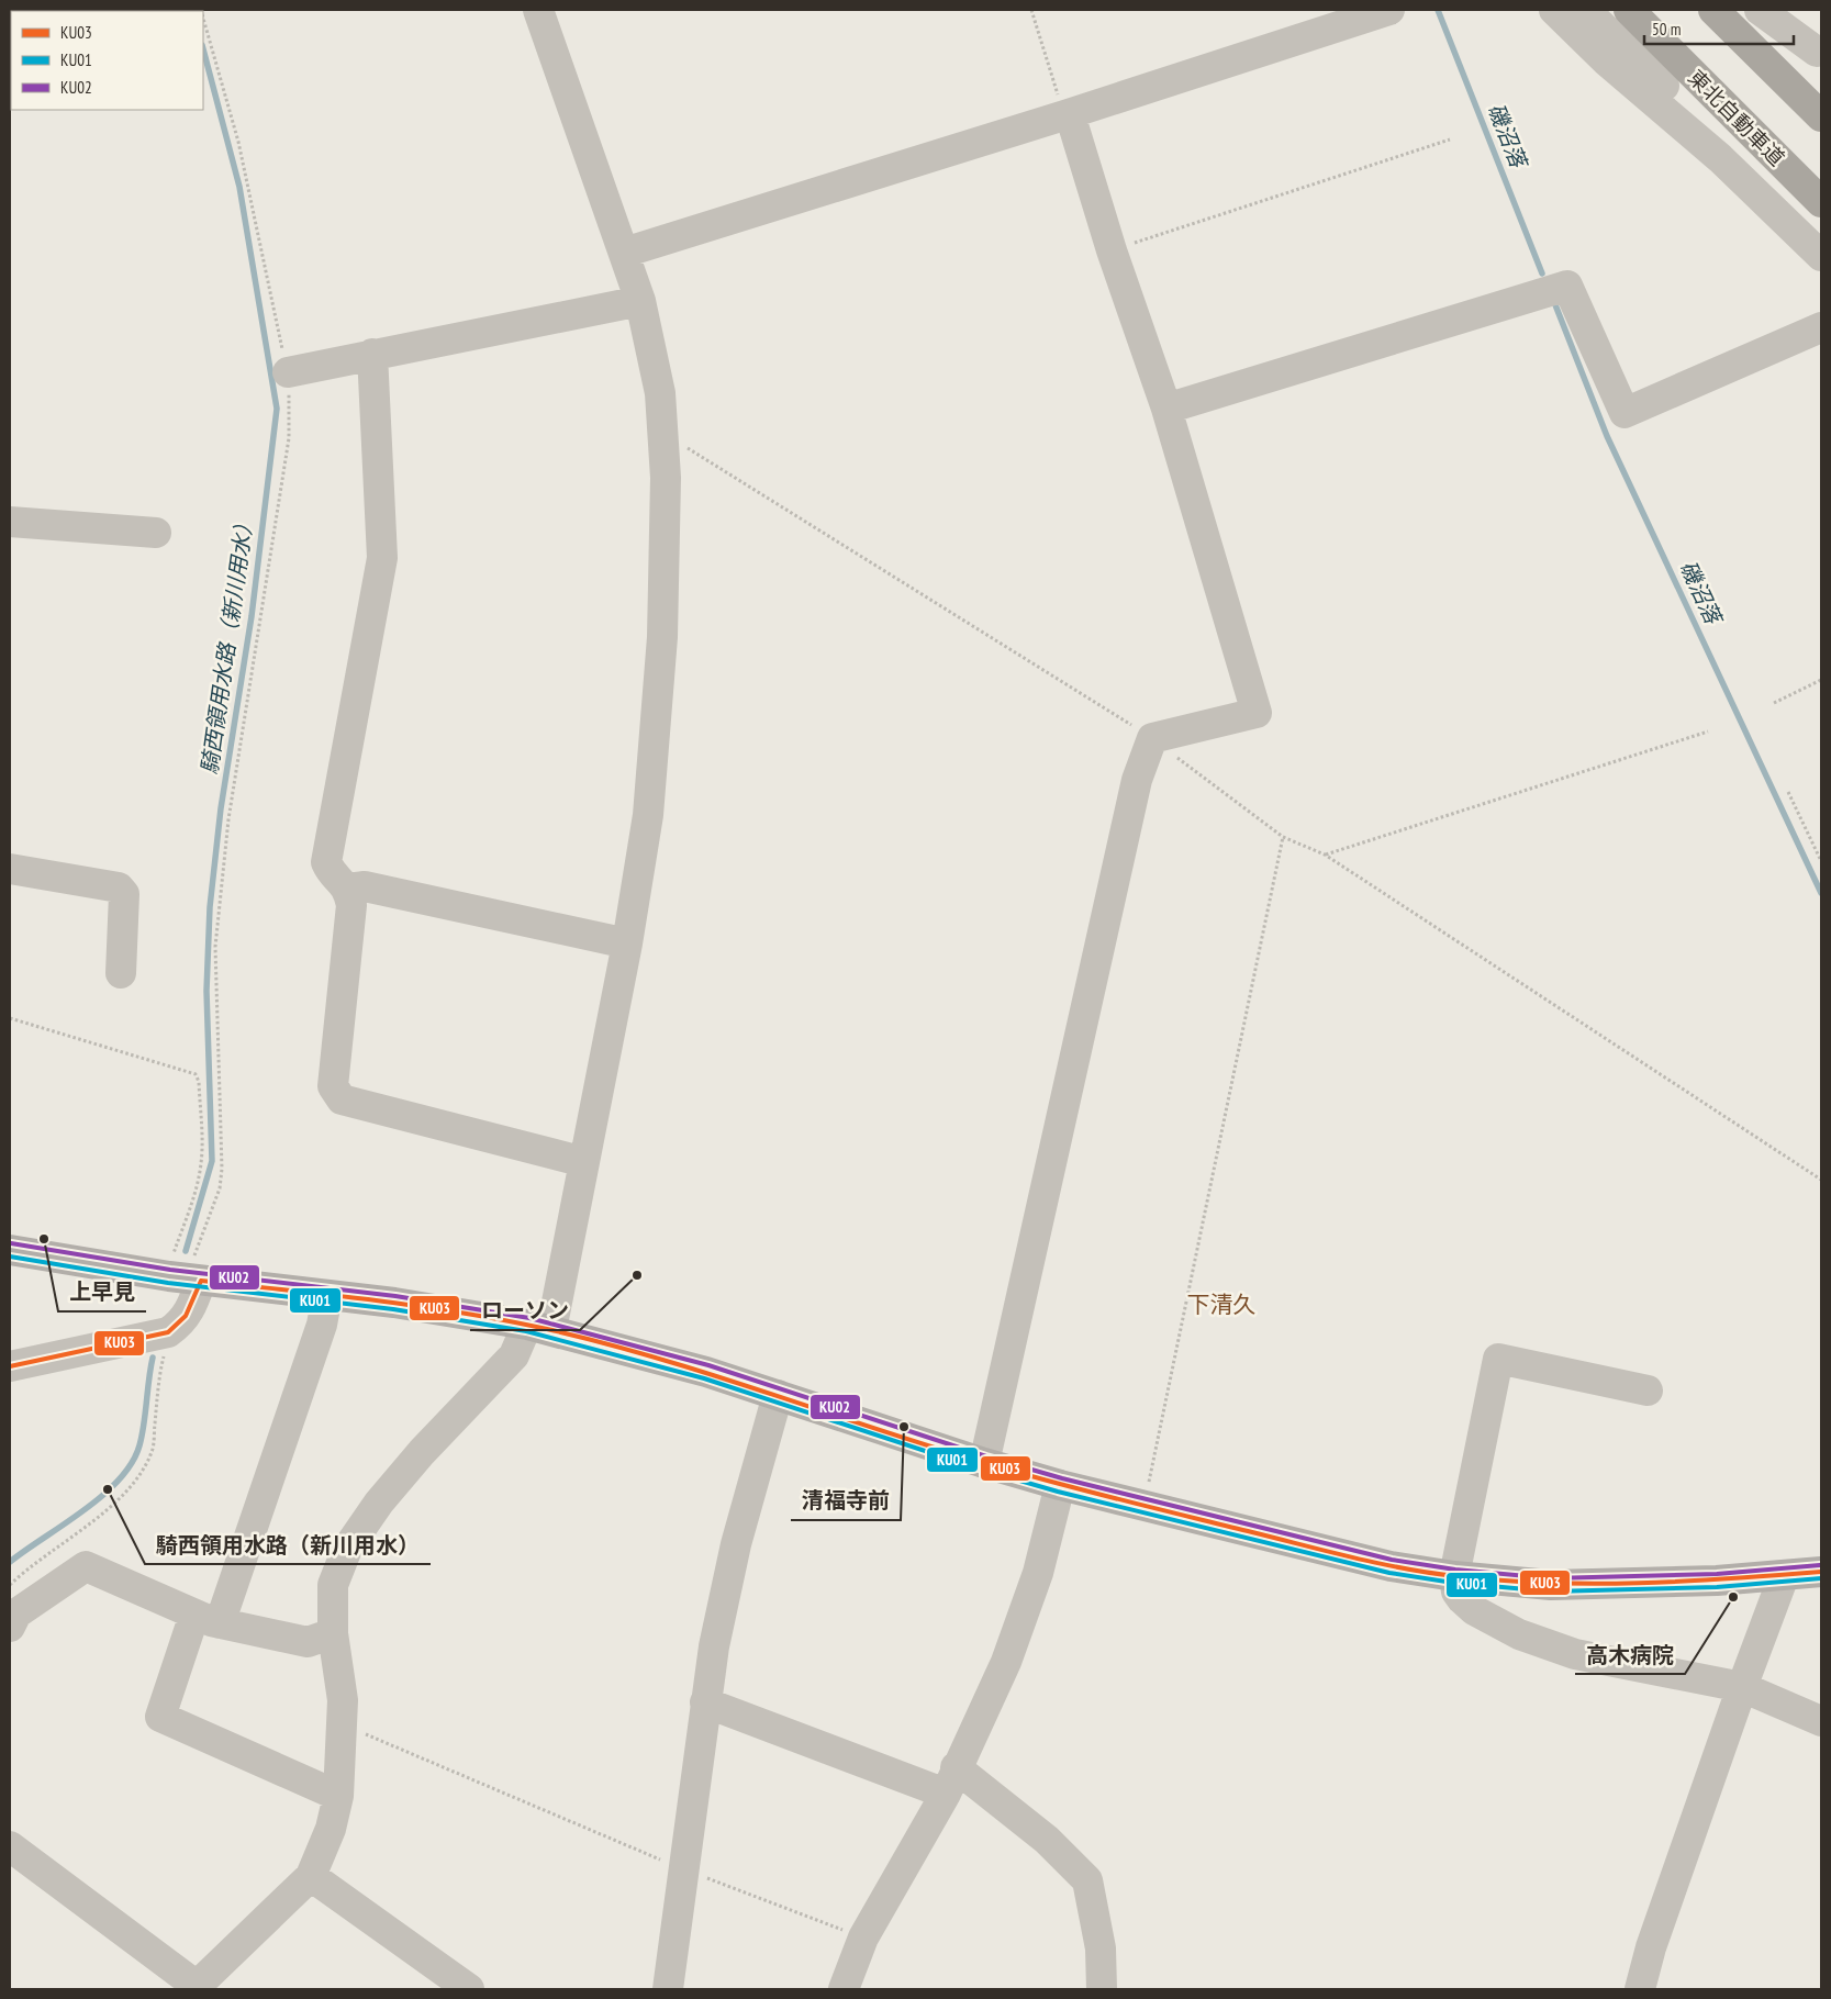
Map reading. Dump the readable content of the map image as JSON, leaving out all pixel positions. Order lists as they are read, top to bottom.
{
  "streets": {
    "highway": ["東北自動車道"]
  },
  "districts": ["下清久"],
  "water": ["磯沼落", "騎西領用水路（新川用水）"],
  "places": [
    "上早見",
    "ローソン",
    "清福寺前",
    "騎西領用水路（新川用水）",
    "高木病院"
  ],
  "lines": ["transit line KU02", "transit line KU01", "transit line KU03"],
  "legend": ["KU03", "KU01", "KU02"],
  "scale_bar": "50 m"
}
